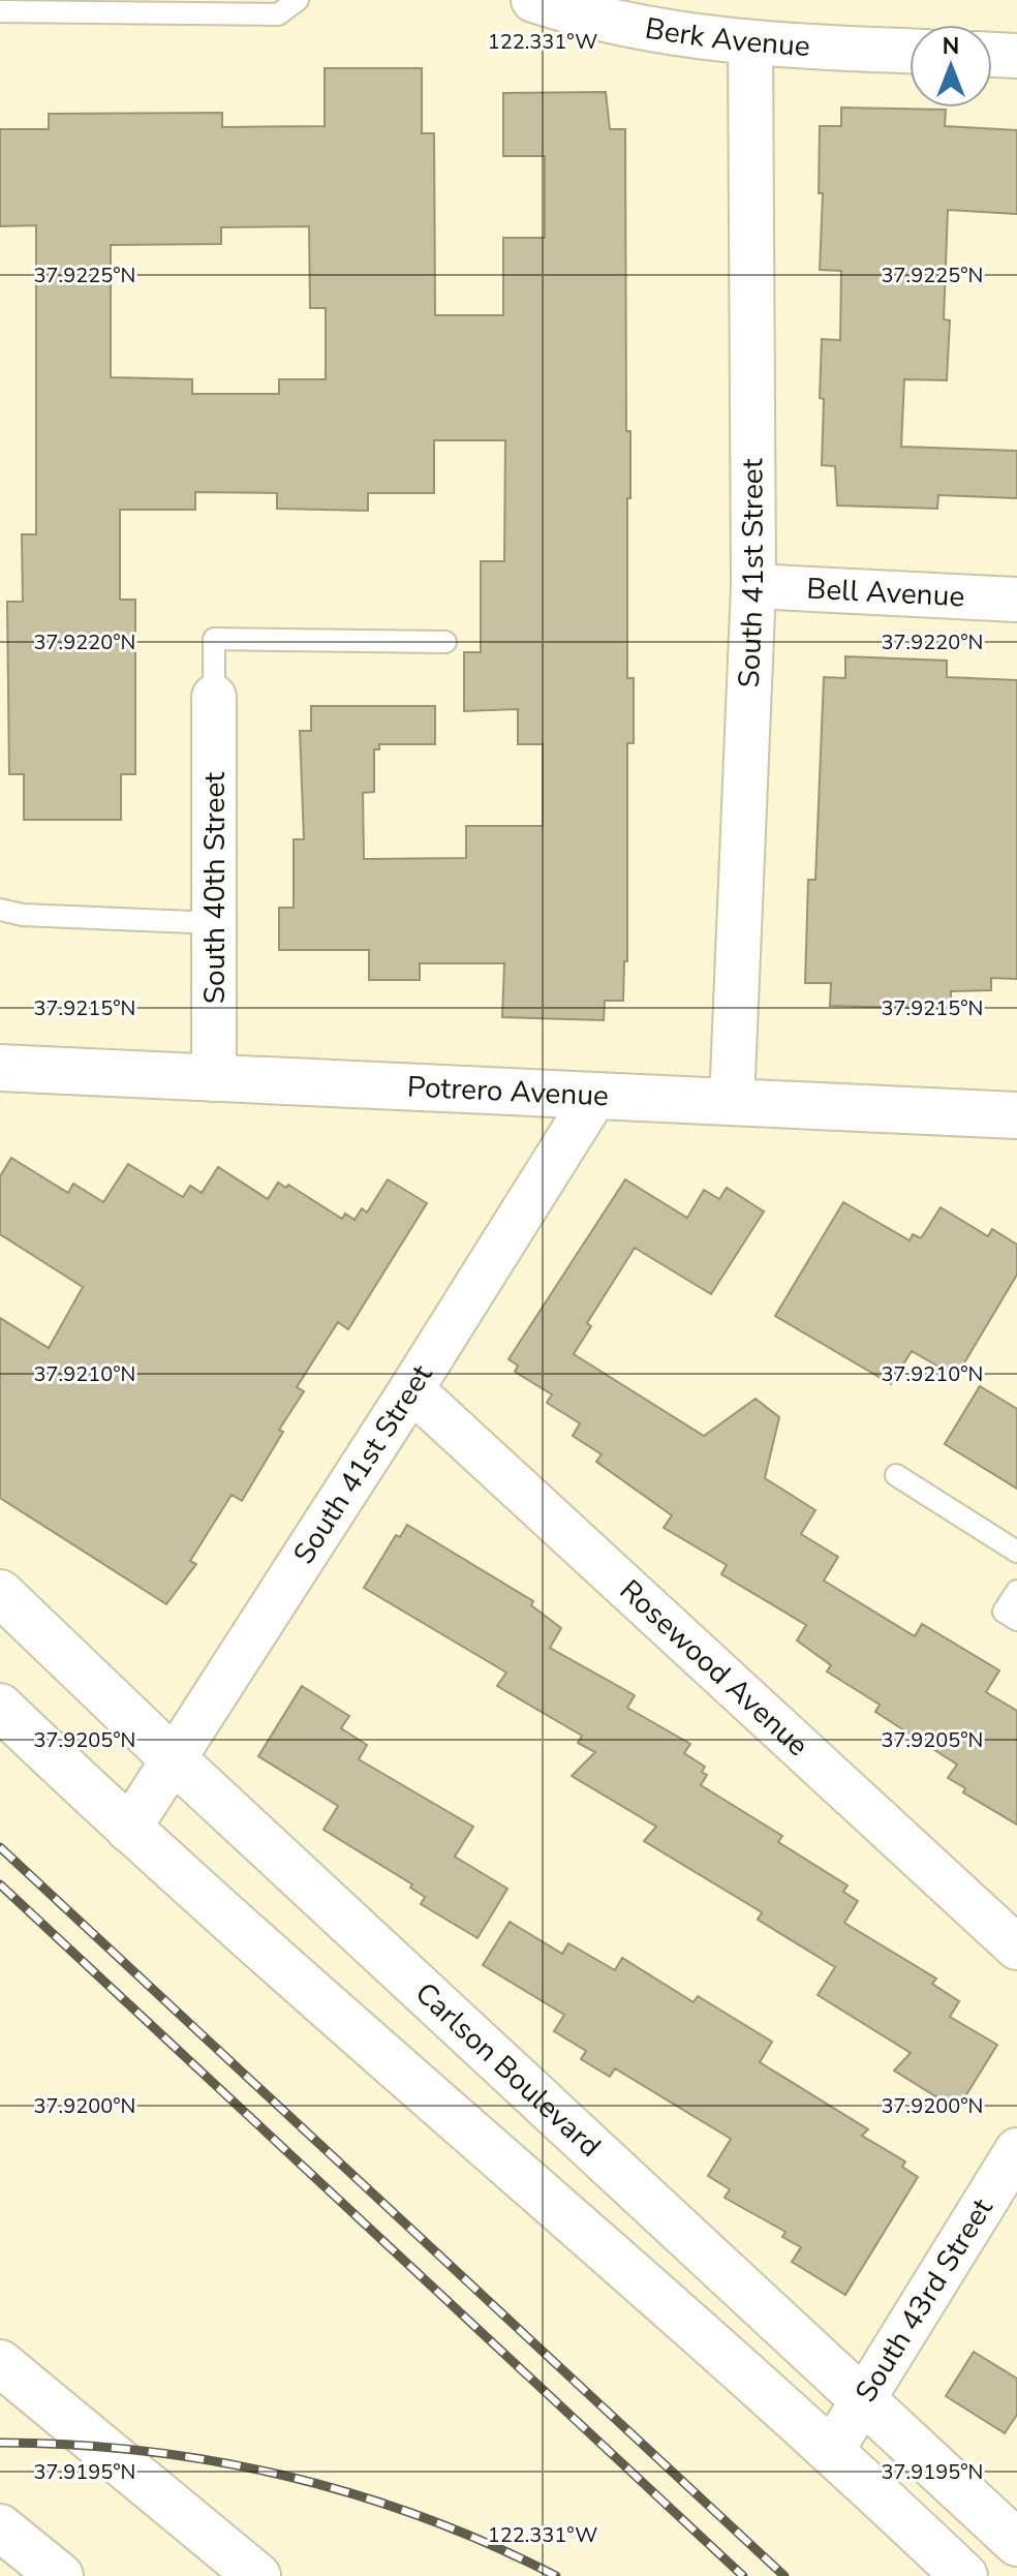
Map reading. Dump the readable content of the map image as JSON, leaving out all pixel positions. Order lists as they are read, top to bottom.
{
  "streets": {
    "main road": ["Potrero Avenue", "Carlson Boulevard"],
    "street": [
      "Berk Avenue",
      "South 41st Street",
      "Bell Avenue",
      "South 40th Street",
      "Rosewood Avenue",
      "South 43rd Street"
    ]
  },
  "crossings": [
    ["Berk Avenue", "South 41st Street"],
    ["South 41st Street", "Bell Avenue"],
    ["South 41st Street", "Potrero Avenue"],
    ["South 41st Street", "Rosewood Avenue"],
    ["South 41st Street", "Carlson Boulevard"],
    ["South 40th Street", "Potrero Avenue"],
    ["Carlson Boulevard", "South 43rd Street"]
  ],
  "north": "top",
  "coordinates": [
    "122.331°W",
    "37.9225°N",
    "37.9220°N",
    "37.9215°N",
    "37.9210°N",
    "37.9205°N",
    "37.9200°N",
    "37.9195°N"
  ]
}
